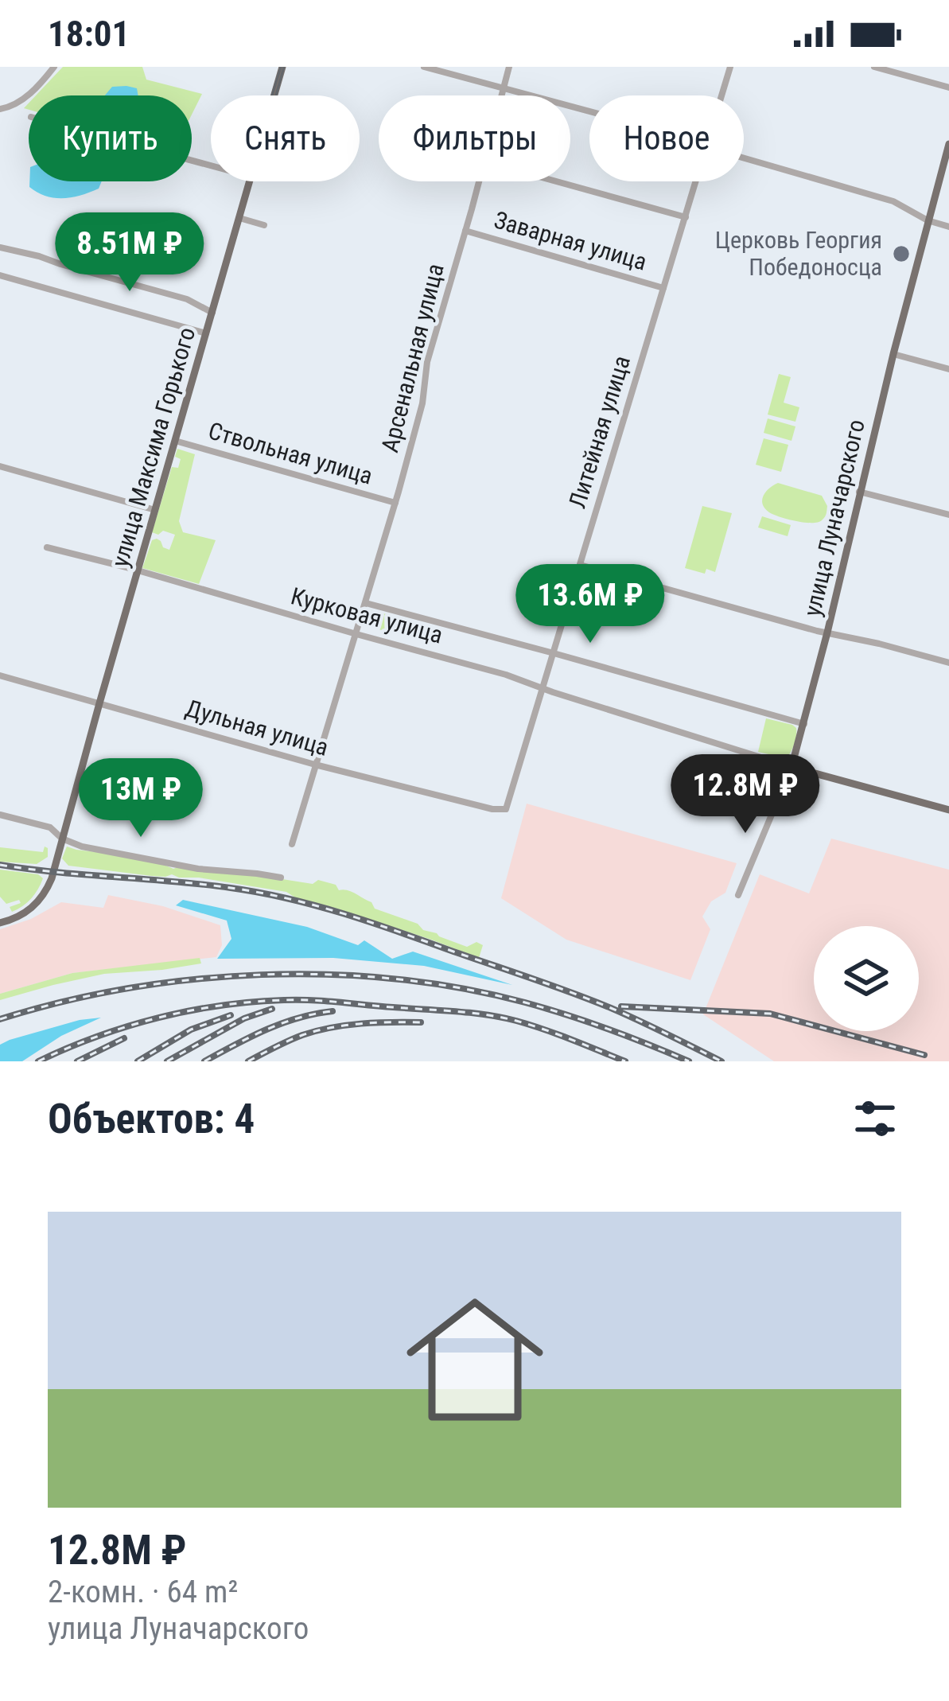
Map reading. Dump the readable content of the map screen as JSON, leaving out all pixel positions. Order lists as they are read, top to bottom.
{
  "streets": {
    "main road": ["улица Максима Горького", "улица Луначарского", "Курковая улица"],
    "street": [
      "Заварная улица",
      "Арсенальная улица",
      "Литейная улица",
      "Ствольная улица",
      "Дульная улица"
    ]
  },
  "crossings": [
    ["Заварная улица", "Арсенальная улица"],
    ["Заварная улица", "Литейная улица"],
    ["Арсенальная улица", "Ствольная улица"],
    ["Арсенальная улица", "Курковая улица"],
    ["Арсенальная улица", "Дульная улица"],
    ["Литейная улица", "Курковая улица"],
    ["Литейная улица", "Дульная улица"],
    ["улица Максима Горького", "Ствольная улица"],
    ["улица Максима Горького", "Курковая улица"],
    ["улица Максима Горького", "Дульная улица"],
    ["улица Луначарского", "Курковая улица"]
  ],
  "places": ["Церковь Георгия Победоносца"],
  "page": {
    "status": "18:01",
    "chip": [
      "Купить",
      "Снять",
      "Фильтры",
      "Новое"
    ],
    "price": [
      "8.51M ₽",
      "13.6M ₽",
      "12.8M ₽",
      "13M ₽"
    ],
    "heading": "Объектов: 4",
    "list": [
      {
        "name": "12.8M ₽",
        "note": "2-комн. · 64 m² · улица Луначарского"
      }
    ]
  }
}
